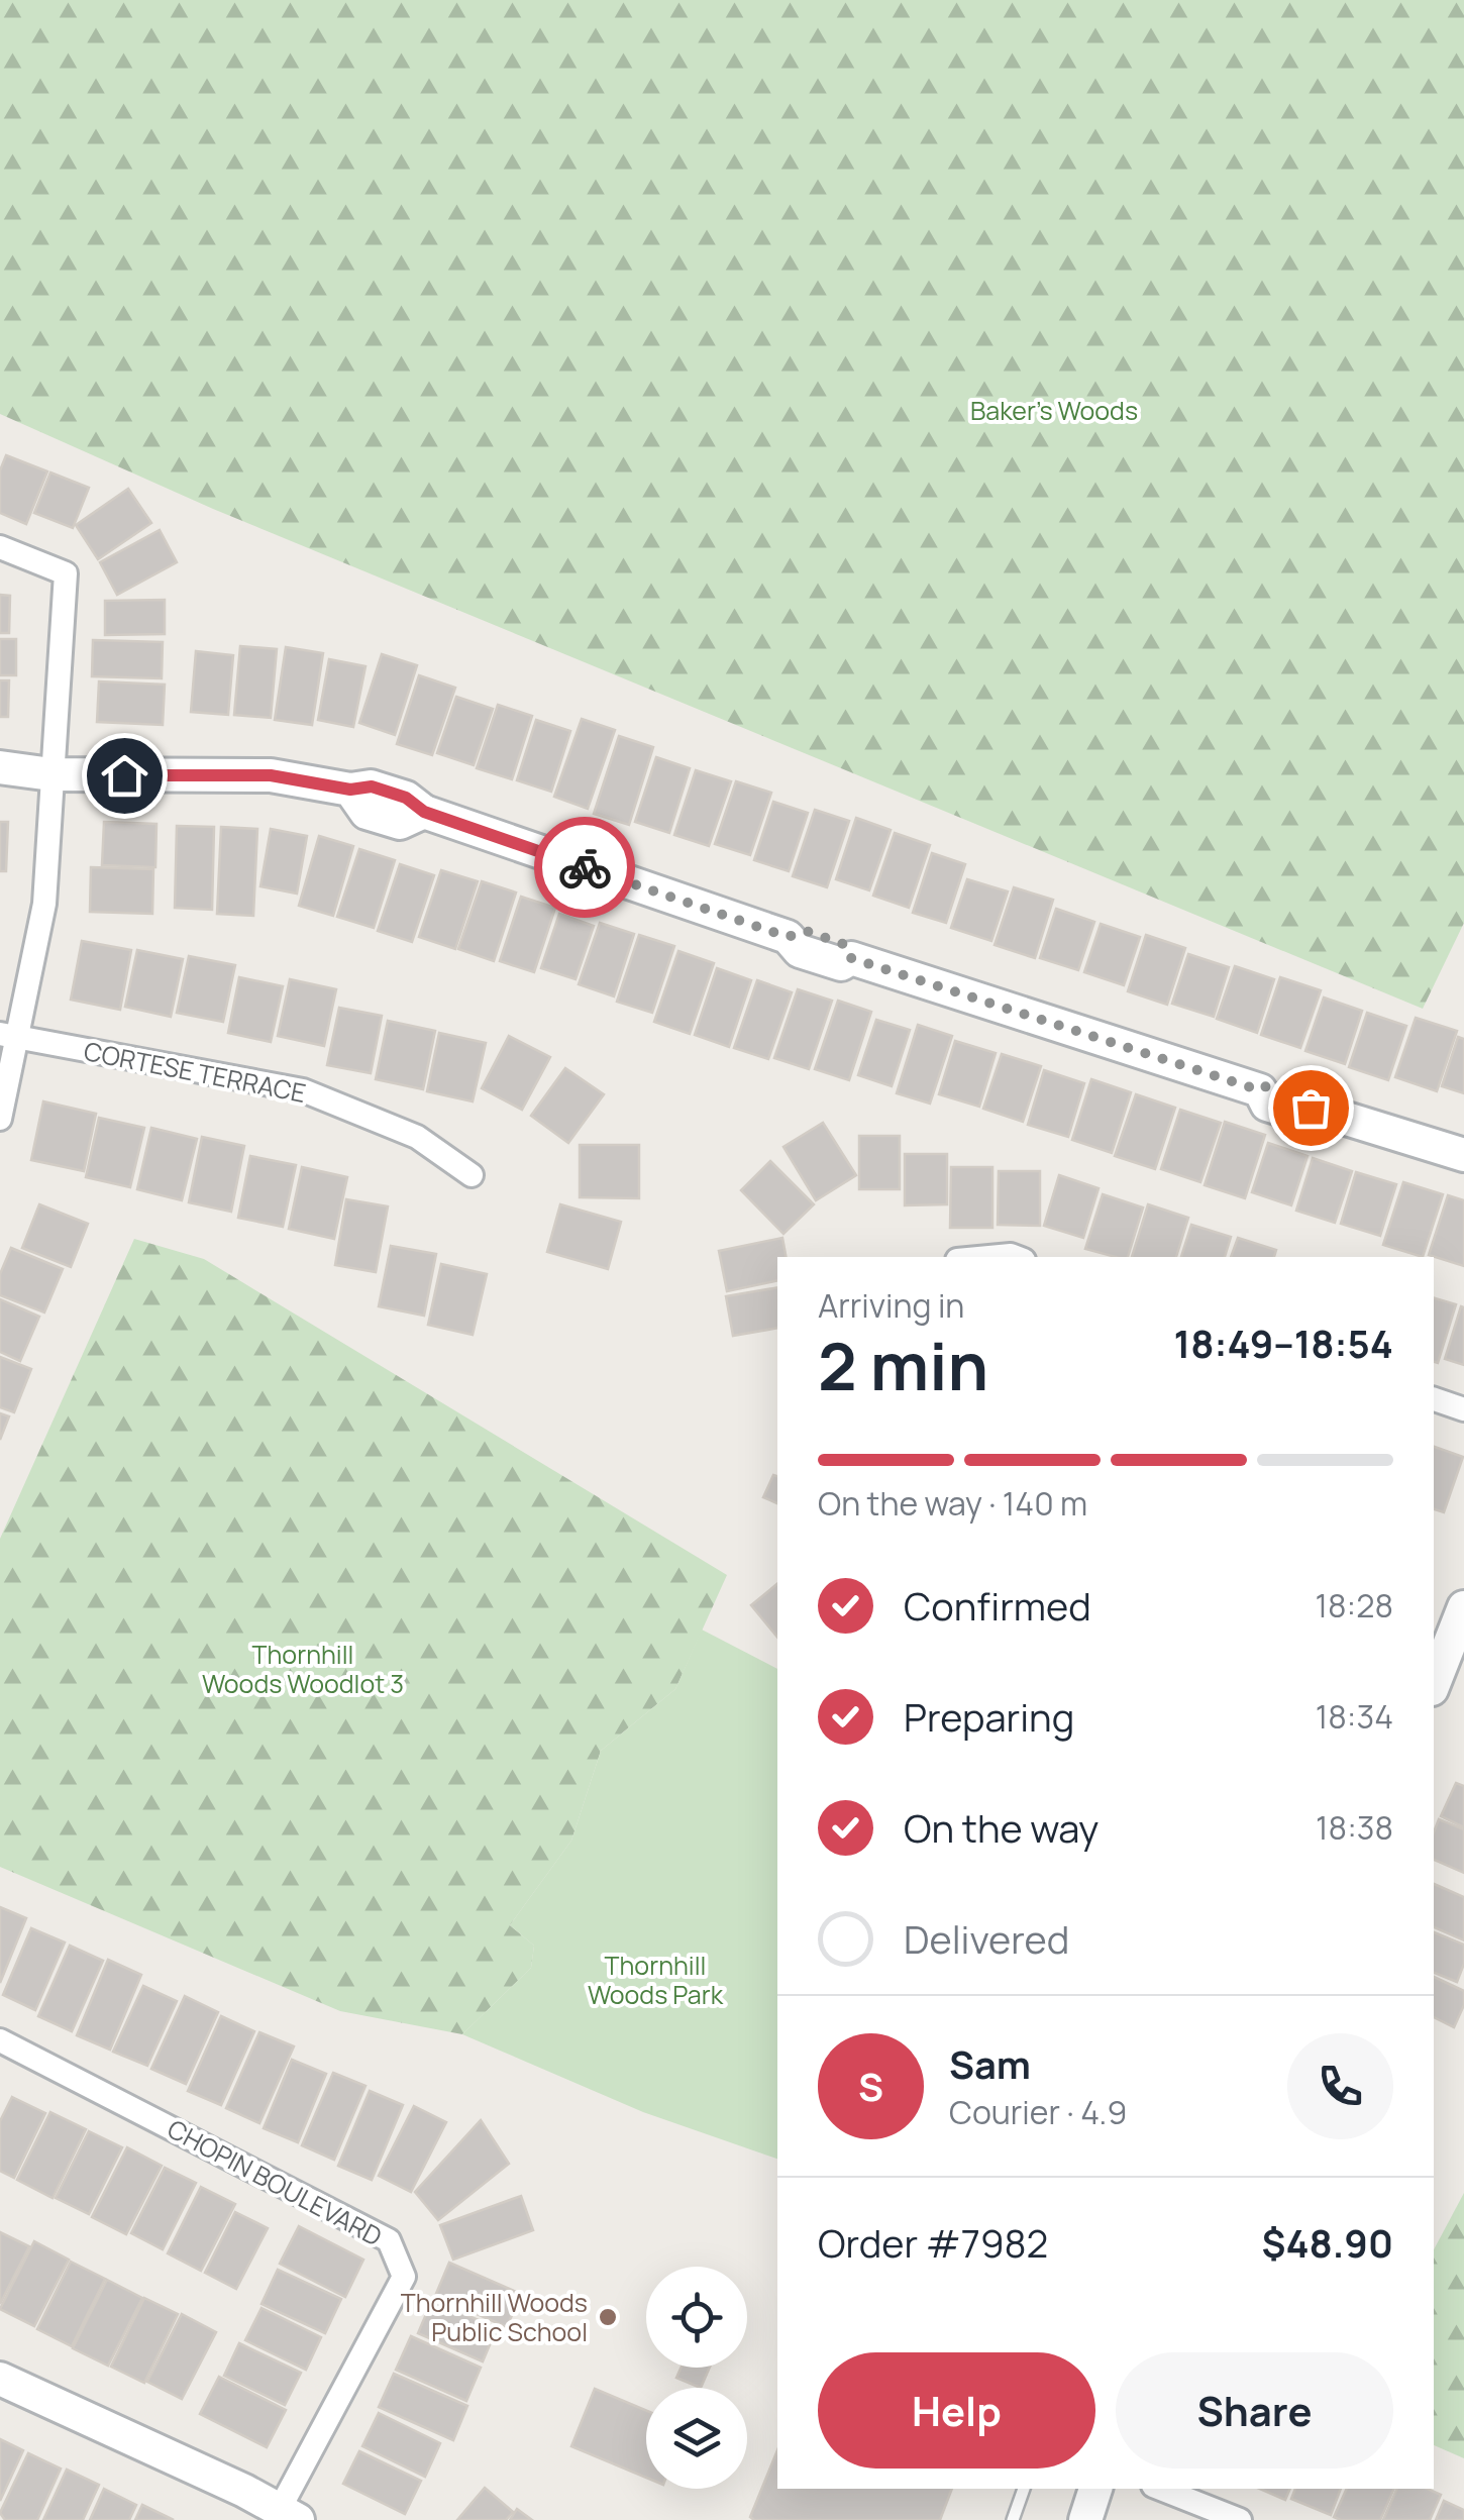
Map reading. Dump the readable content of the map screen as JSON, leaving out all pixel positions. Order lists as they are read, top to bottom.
{
  "streets": {
    "street": ["CORTESE TERRACE", "CHOPIN BOULEVARD"]
  },
  "parks": ["Baker's Woods", "Thornhill Woods Woodlot 3", "Thornhill Woods Park"],
  "places": ["Thornhill Woods Public School"],
  "page": {
    "heading": ["2 min", "Arriving in", "18:49–18:54"],
    "panel": [
      "Sam",
      "Courier · 4.9",
      "Order #7982",
      "$48.90"
    ],
    "bar": "On the way · 140 m",
    "list": [
      ["Confirmed", "18:28"],
      ["Preparing", "18:34"],
      ["On the way", "18:38"],
      "Delivered"
    ],
    "round": "S",
    "buttons": ["Help", "Share"]
  }
}
